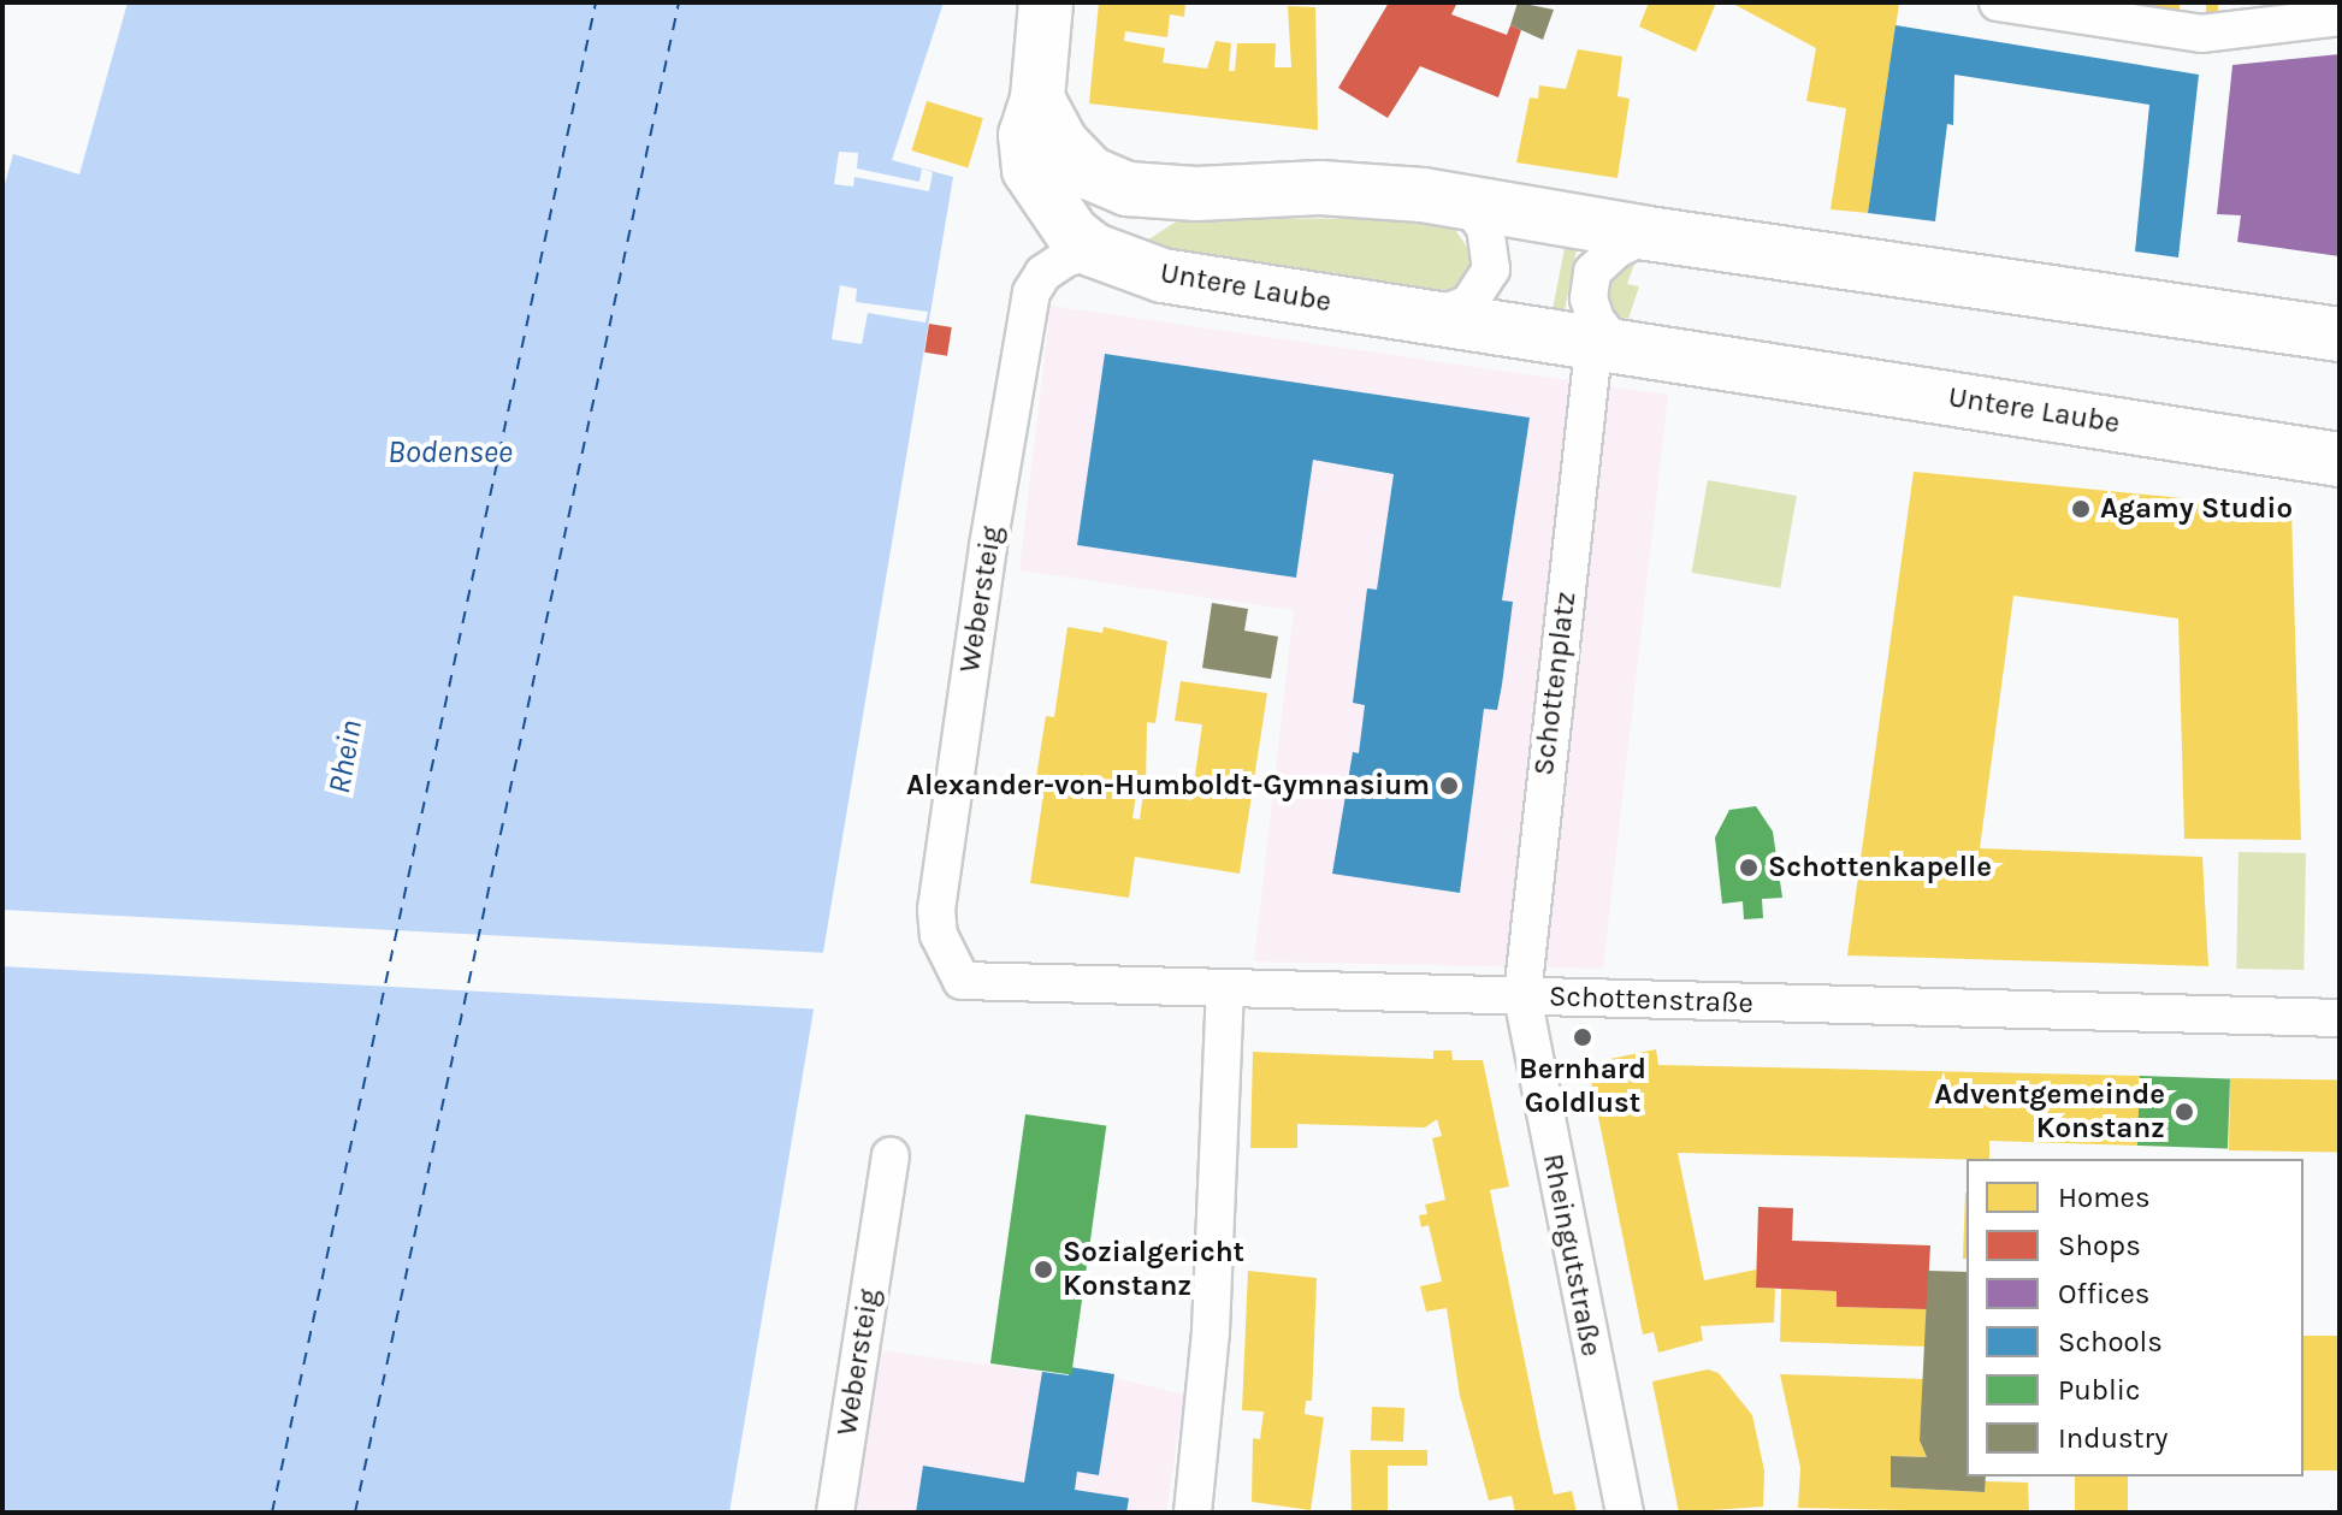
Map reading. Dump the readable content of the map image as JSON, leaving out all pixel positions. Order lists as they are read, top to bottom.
{
  "streets": {
    "main road": ["Untere Laube"],
    "street": [
      "Webersteig",
      "Schottenplatz",
      "Schottenstraße",
      "Rheingutstraße"
    ]
  },
  "crossings": [
    ["Untere Laube", "Webersteig"],
    ["Untere Laube", "Schottenplatz"],
    ["Webersteig", "Schottenstraße"],
    ["Schottenplatz", "Schottenstraße"],
    ["Schottenplatz", "Rheingutstraße"],
    ["Schottenstraße", "Rheingutstraße"]
  ],
  "water": ["Bodensee", "Rhein"],
  "places": [
    "Agamy Studio",
    "Alexander-von-Humboldt-Gymnasium",
    "Schottenkapelle",
    "Bernhard Goldlust",
    "Adventgemeinde Konstanz",
    "Sozialgericht Konstanz"
  ],
  "legend": [
    "Homes",
    "Shops",
    "Offices",
    "Schools",
    "Public",
    "Industry"
  ]
}
